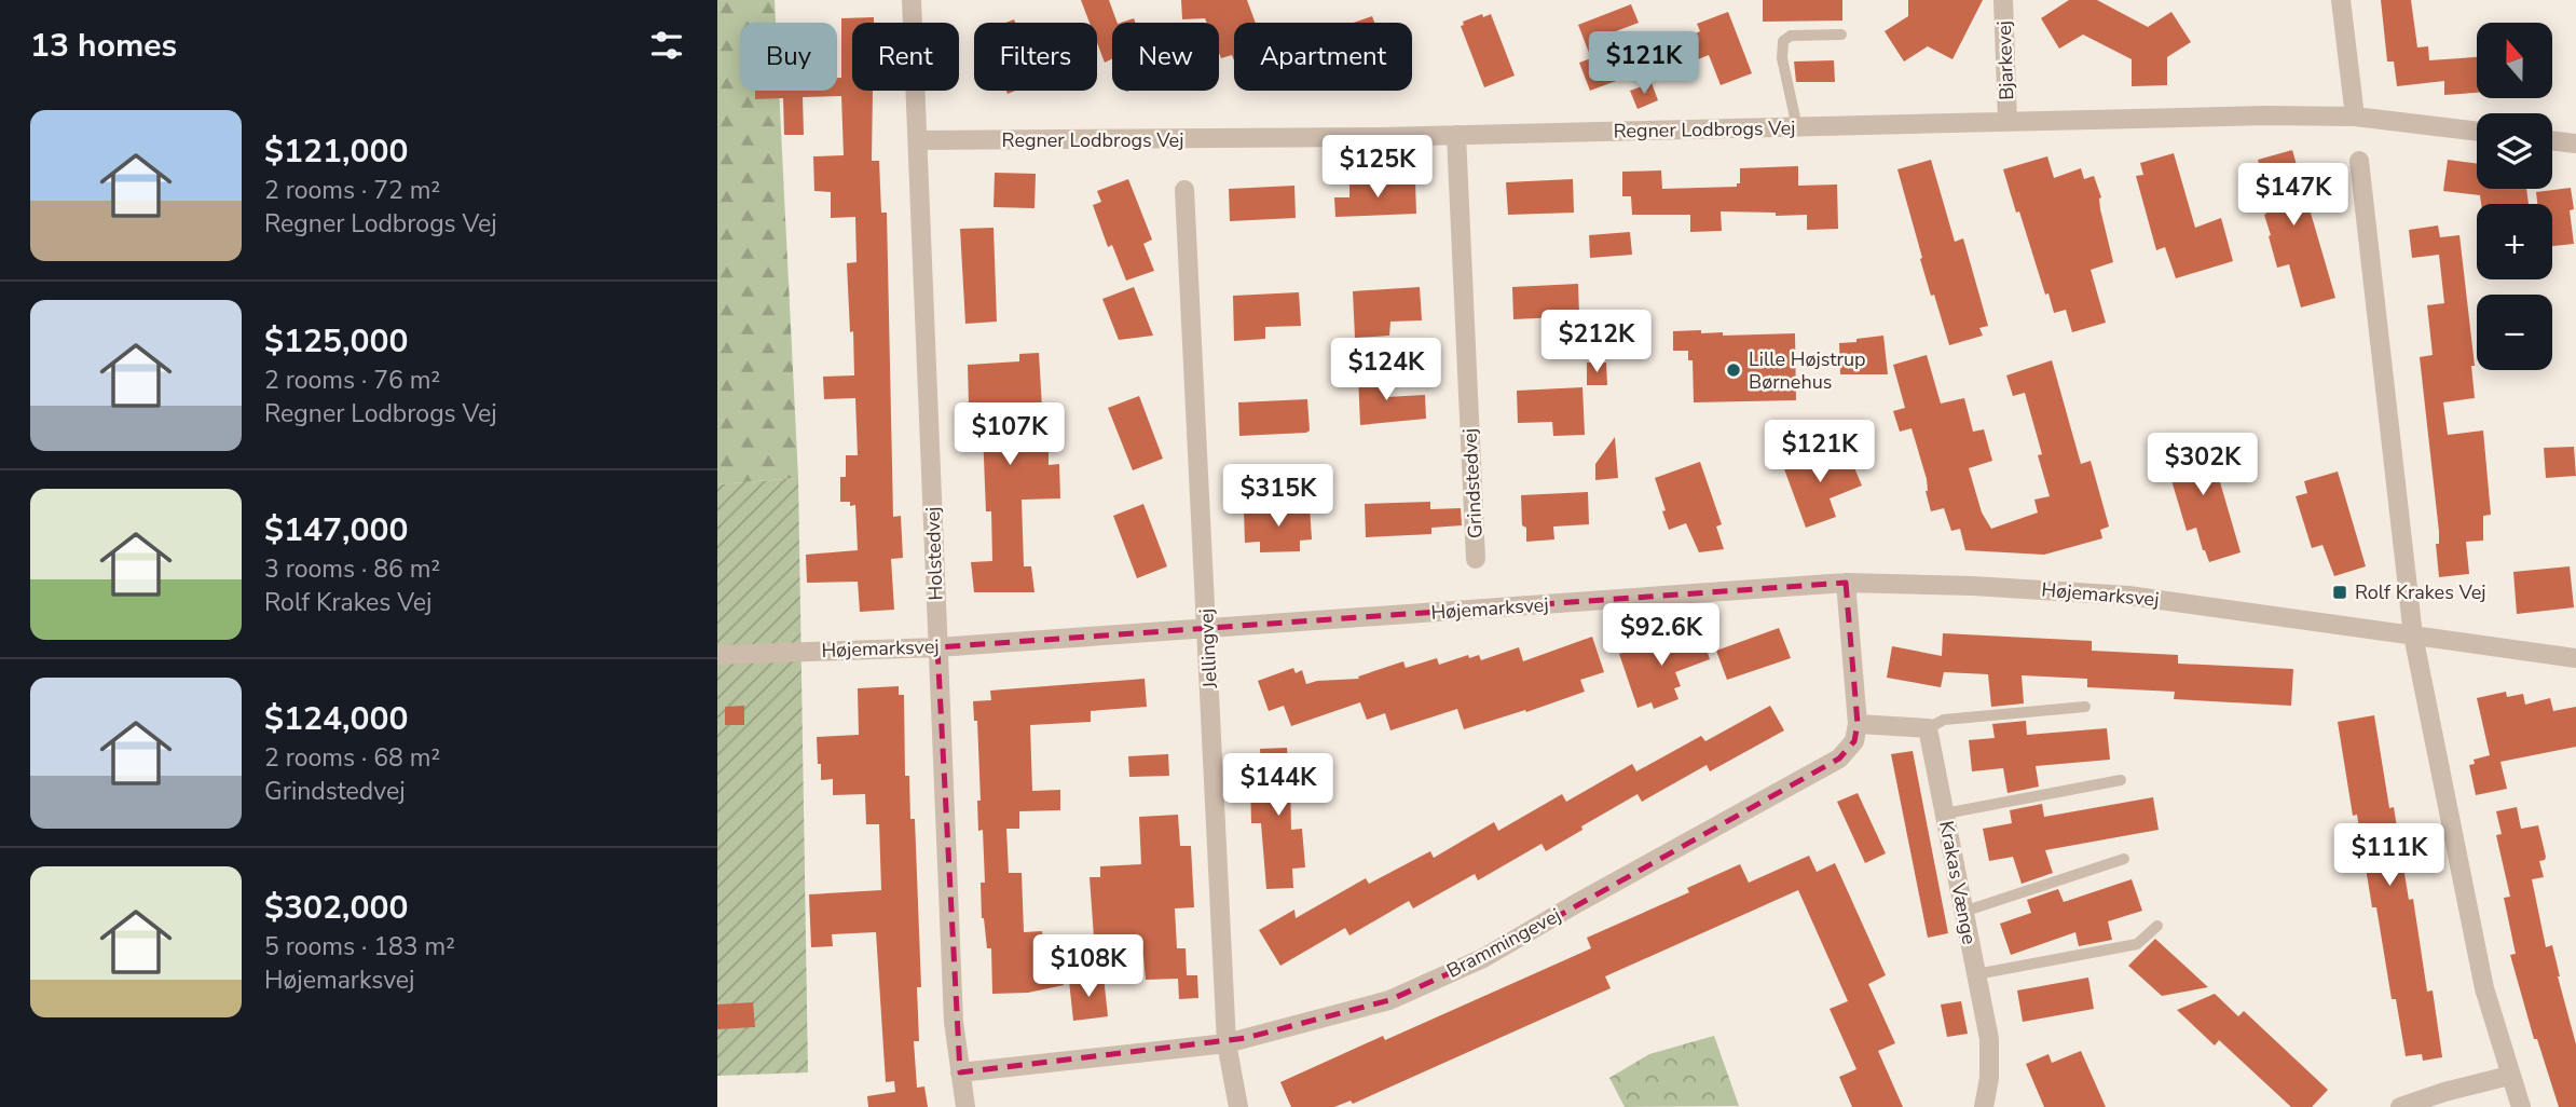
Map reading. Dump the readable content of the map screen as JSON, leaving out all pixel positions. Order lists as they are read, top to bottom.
{
  "streets": {
    "street": [
      "Bjarkevej",
      "Regner Lodbrogs Vej",
      "Grindstedvej",
      "Holstedvej",
      "Højemarksvej",
      "Jellingvej",
      "Krakas Vænge",
      "Brammingevej"
    ]
  },
  "crossings": [
    ["Bjarkevej", "Regner Lodbrogs Vej"],
    ["Regner Lodbrogs Vej", "Grindstedvej"],
    ["Regner Lodbrogs Vej", "Holstedvej"],
    ["Holstedvej", "Højemarksvej"],
    ["Holstedvej", "Brammingevej"],
    ["Højemarksvej", "Jellingvej"],
    ["Højemarksvej", "Brammingevej"],
    ["Jellingvej", "Brammingevej"]
  ],
  "places": {
    "other": ["Lille Højstrup Børnehus"],
    "transit": ["Rolf Krakes Vej"]
  },
  "north": "top",
  "page": {
    "heading": "13 homes",
    "map_buttons": ["+", "−"],
    "chip": [
      "Buy",
      "Rent",
      "Filters",
      "New",
      "Apartment"
    ],
    "price": [
      "$121K",
      "$125K",
      "$147K",
      "$212K",
      "$124K",
      "$107K",
      "$121K",
      "$302K",
      "$315K",
      "$92.6K",
      "$144K",
      "$111K",
      "$108K"
    ],
    "list": [
      {
        "name": "$121,000",
        "note": "2 rooms · 72 m² · Regner Lodbrogs Vej"
      },
      {
        "name": "$125,000",
        "note": "2 rooms · 76 m² · Regner Lodbrogs Vej"
      },
      {
        "name": "$147,000",
        "note": "3 rooms · 86 m² · Rolf Krakes Vej"
      },
      {
        "name": "$124,000",
        "note": "2 rooms · 68 m² · Grindstedvej"
      },
      {
        "name": "$302,000",
        "note": "5 rooms · 183 m² · Højemarksvej"
      }
    ]
  }
}
